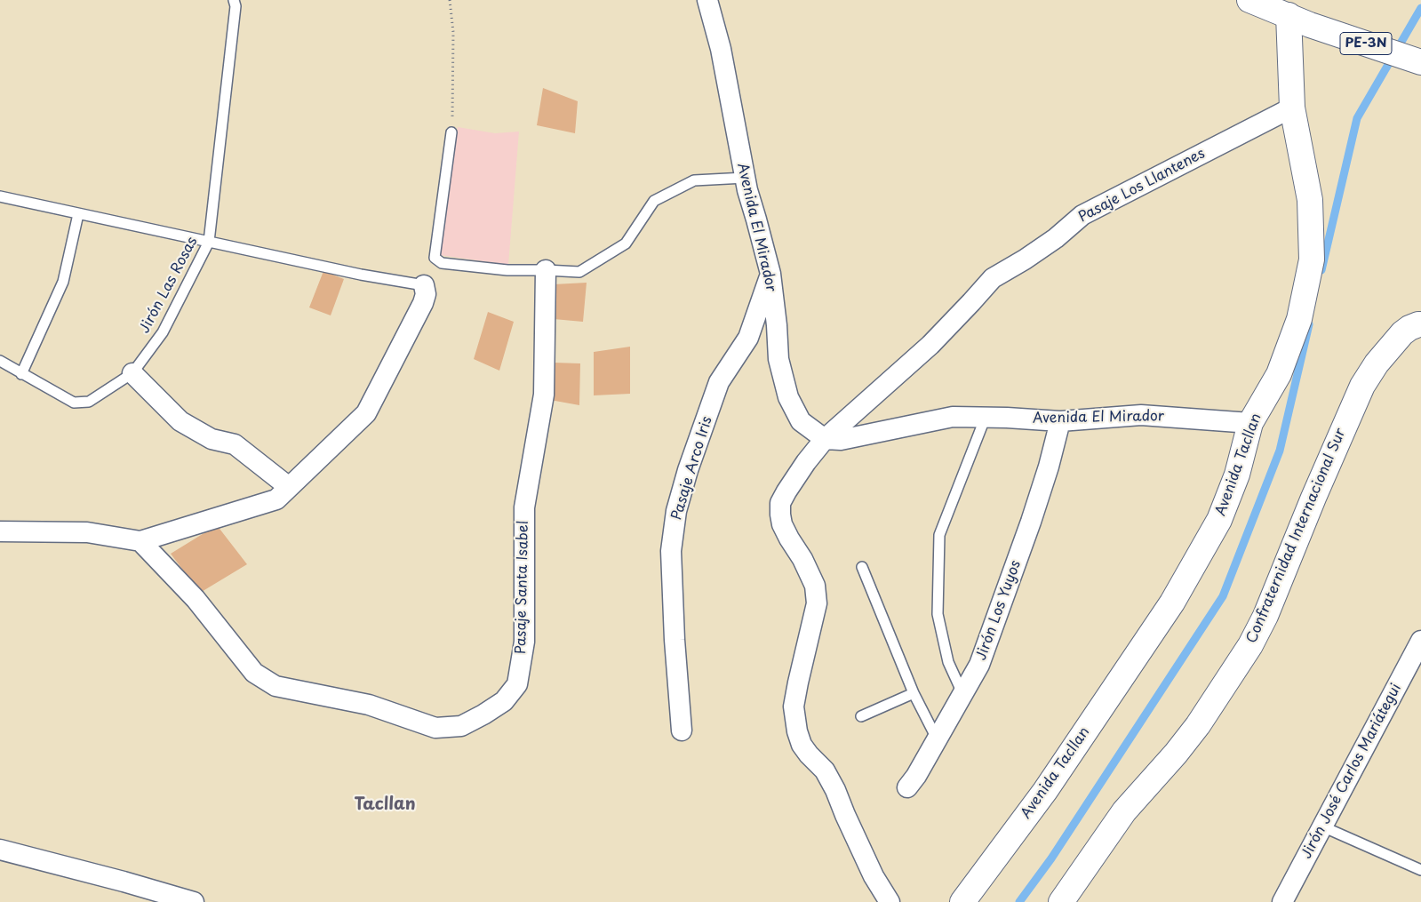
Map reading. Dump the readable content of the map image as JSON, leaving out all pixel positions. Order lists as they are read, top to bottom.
{
  "streets": {
    "main road": ["PE-3N", "Avenida Tacllan", "Confraternidad Internacional Sur"],
    "street": [
      "Pasaje Los Llantenes",
      "Avenida El Mirador",
      "Pasaje Arco Iris",
      "Pasaje Santa Isabel",
      "Jirón Los Yuyos",
      "Jirón José Carlos Mariátegui"
    ],
    "lane": ["Jirón Las Rosas"]
  },
  "crossings": [
    ["PE-3N", "Avenida Tacllan"],
    ["Pasaje Los Llantenes", "Avenida El Mirador"],
    ["Pasaje Los Llantenes", "Avenida Tacllan"],
    ["Avenida El Mirador", "Avenida Tacllan"],
    ["Avenida El Mirador", "Pasaje Arco Iris"],
    ["Avenida El Mirador", "Jirón Los Yuyos"]
  ],
  "districts": ["Tacllan"]
}
